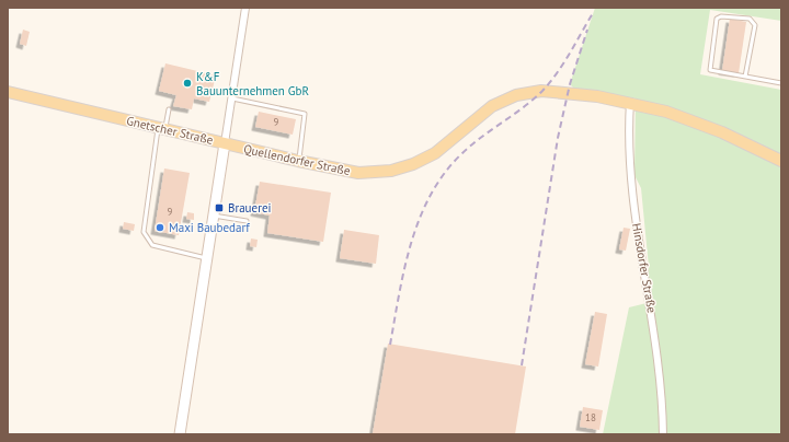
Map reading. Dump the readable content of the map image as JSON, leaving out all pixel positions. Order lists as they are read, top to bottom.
{
  "streets": {
    "main road": ["Gnetscher Straße", "Quellendorfer Straße"],
    "street": ["Hinsdorfer Straße"]
  },
  "crossings": [
    ["Gnetscher Straße", "Quellendorfer Straße"],
    ["Quellendorfer Straße", "Hinsdorfer Straße"]
  ],
  "places": {
    "other": ["K&F Bauunternehmen GbR", "Maxi Baubedarf"],
    "transit": ["Brauerei"]
  },
  "house_numbers": ["9", "9", "18"]
}
